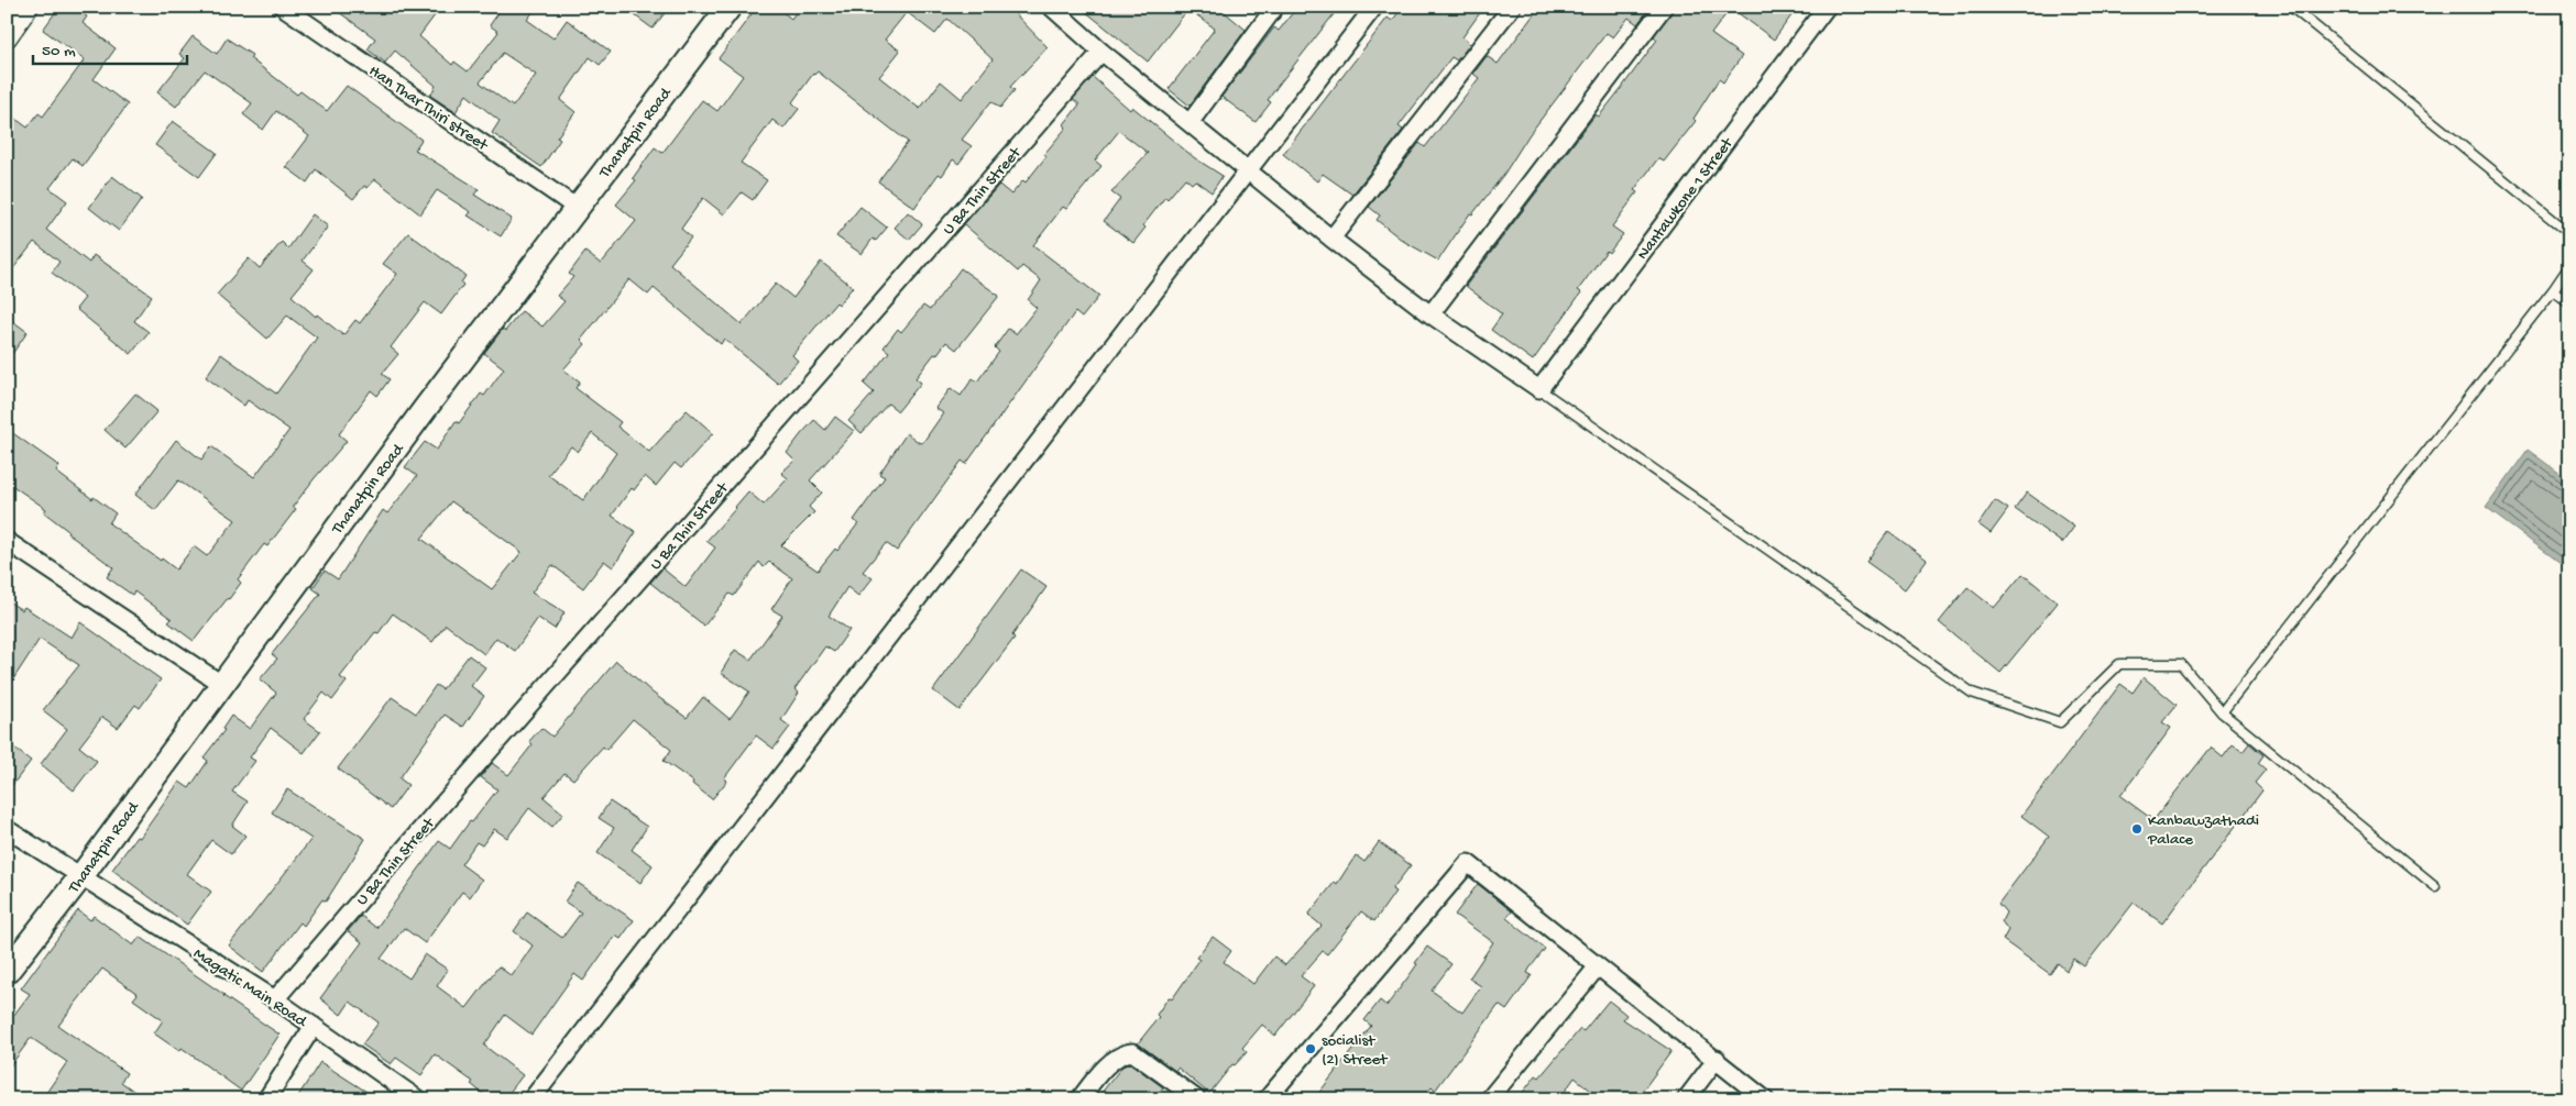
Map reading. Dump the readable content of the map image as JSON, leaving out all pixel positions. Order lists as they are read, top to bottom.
{
  "streets": {
    "main road": ["Thanatpin Road"],
    "street": [
      "Han Thar Thiri street",
      "U Ba Thin Street",
      "Nantawkone 1 Street",
      "Magatic Main Road"
    ]
  },
  "crossings": [
    ["Han Thar Thiri street", "Thanatpin Road"],
    ["Thanatpin Road", "Magatic Main Road"],
    ["U Ba Thin Street", "Magatic Main Road"]
  ],
  "places": ["Kanbawzathadi Palace", "socialist (2) Street"],
  "scale_bar": "50 m"
}
